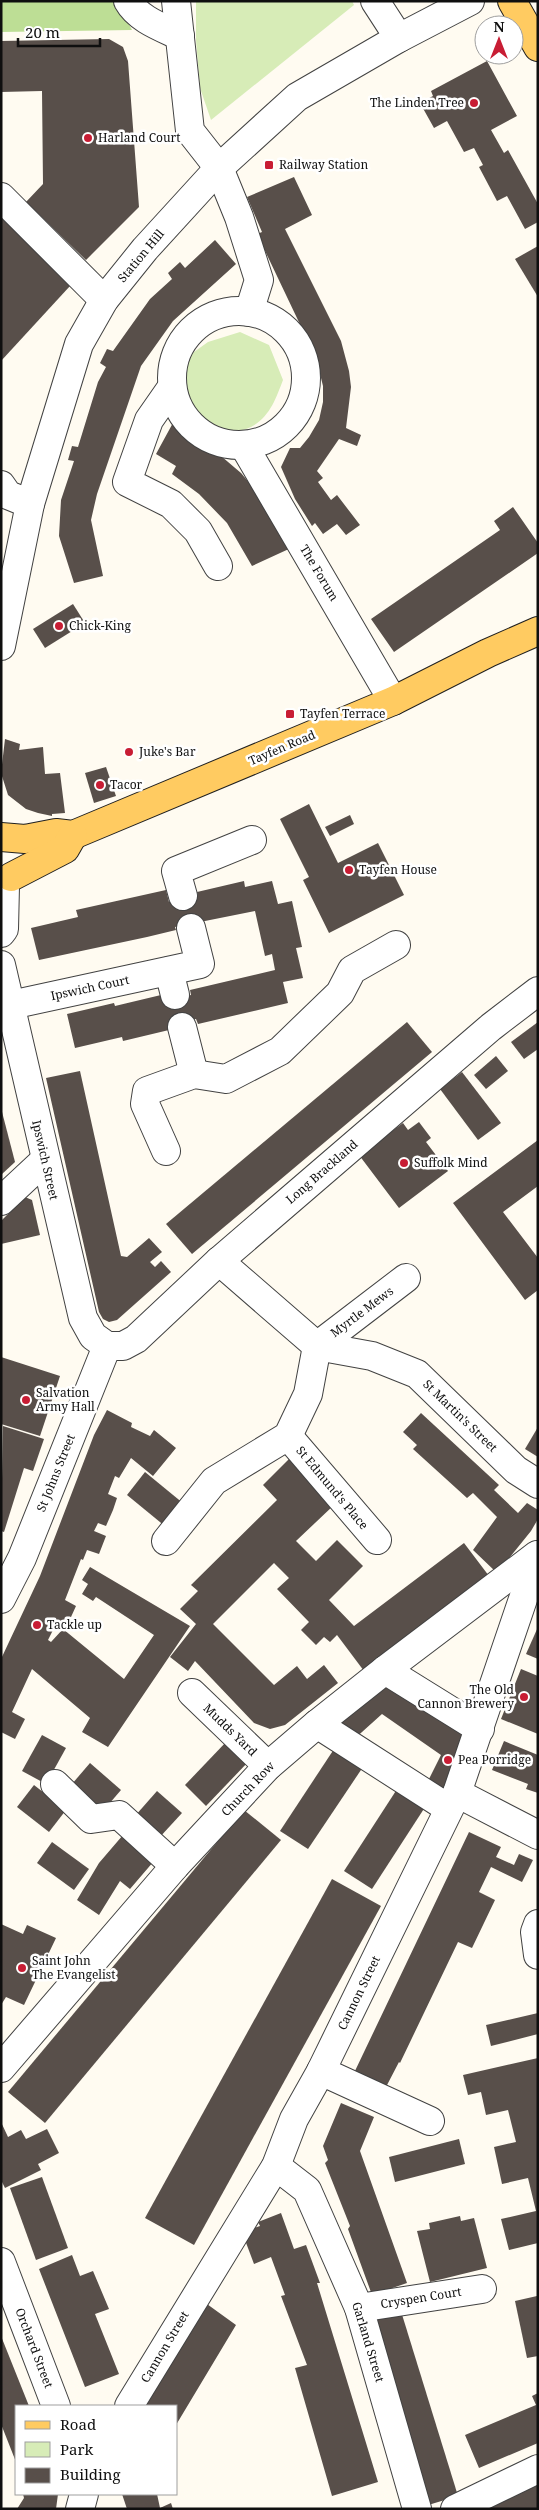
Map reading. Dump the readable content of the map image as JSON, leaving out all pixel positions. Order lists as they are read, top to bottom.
{
  "streets": {
    "main road": ["Tayfen Road"],
    "street": [
      "Station Hill",
      "The Forum",
      "Ipswich Court",
      "Ipswich Street",
      "Long Brackland",
      "Myrtle Mews",
      "St Martin's Street",
      "St Johns Street",
      "St Edmund's Place",
      "Mudds Yard",
      "Church Row",
      "Cannon Street",
      "Cryspen Court",
      "Garland Street",
      "Orchard Street"
    ]
  },
  "crossings": [
    ["The Forum", "Tayfen Road"],
    ["Ipswich Court", "Ipswich Street"],
    ["Ipswich Street", "Long Brackland"],
    ["Ipswich Street", "St Johns Street"],
    ["Long Brackland", "St Johns Street"],
    ["Myrtle Mews", "St Martin's Street"],
    ["Mudds Yard", "Church Row"],
    ["Church Row", "Cannon Street"],
    ["Cannon Street", "Garland Street"],
    ["Cryspen Court", "Garland Street"]
  ],
  "places": {
    "other": [
      "The Linden Tree",
      "Harland Court",
      "Chick-King",
      "Juke's Bar",
      "Tacor",
      "Tayfen House",
      "Suffolk Mind",
      "Salvation Army Hall",
      "Tackle up",
      "The Old Cannon Brewery",
      "Pea Porridge",
      "Saint John The Evangelist"
    ],
    "transit": ["Railway Station", "Tayfen Terrace"]
  },
  "legend": ["Road", "Park", "Building"],
  "scale_bar": "20 m",
  "north": "top"
}
